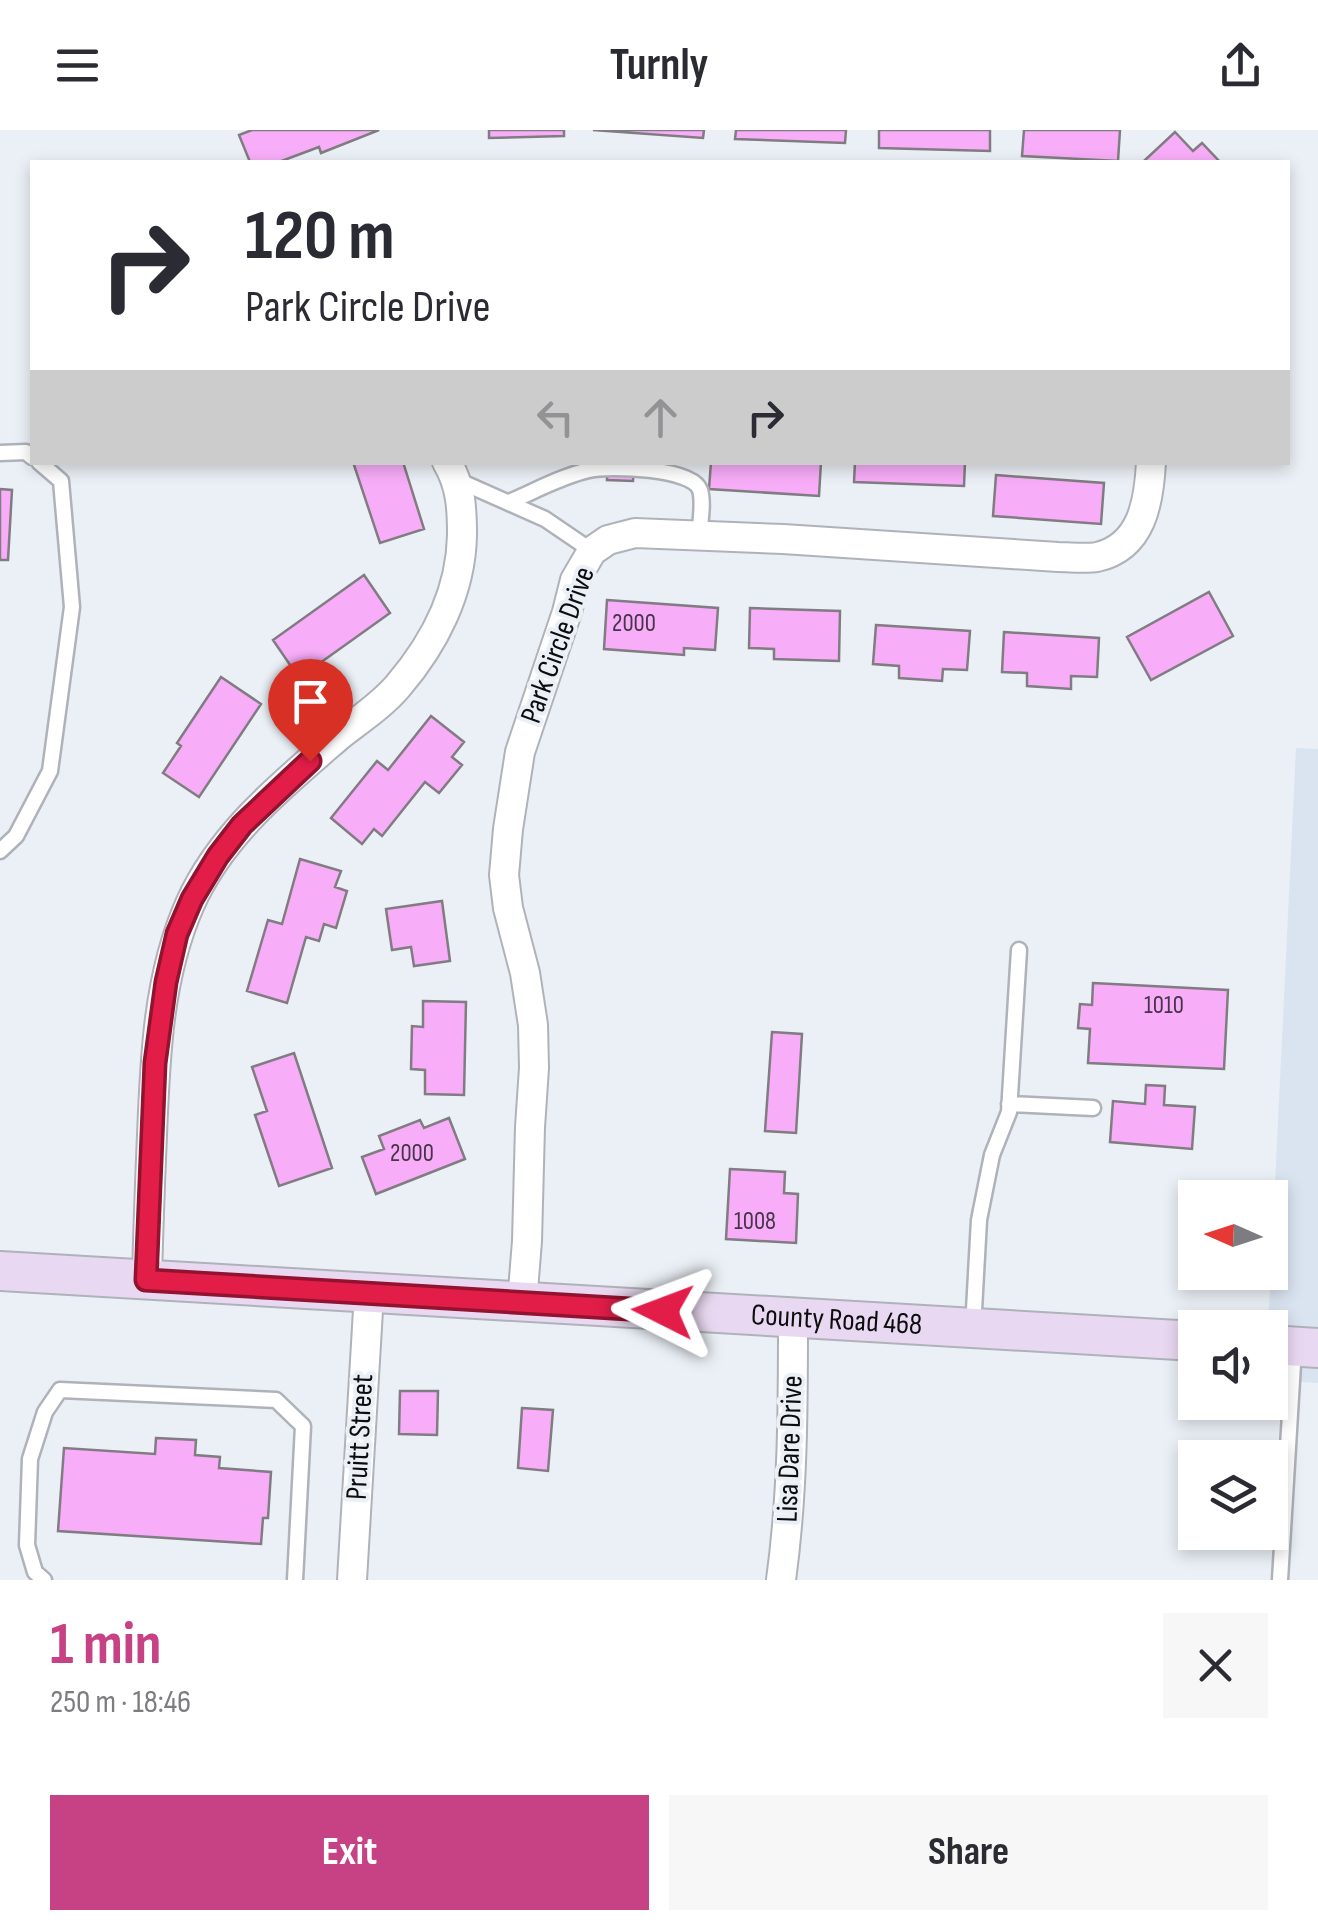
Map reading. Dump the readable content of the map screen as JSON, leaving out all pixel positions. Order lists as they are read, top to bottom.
{
  "streets": {
    "street": [
      "Park Circle Drive",
      "County Road 468",
      "Pruitt Street",
      "Lisa Dare Drive"
    ]
  },
  "crossings": [
    ["Park Circle Drive", "County Road 468"],
    ["County Road 468", "Pruitt Street"],
    ["County Road 468", "Lisa Dare Drive"]
  ],
  "house_numbers": [
    "2000",
    "1010",
    "2000",
    "1008"
  ],
  "north": "left",
  "page": {
    "header": "Turnly",
    "turn": ["120 m", "Park Circle Drive"],
    "heading": ["1 min", "250 m · 18:46"],
    "buttons": ["Exit", "Share"]
  }
}
